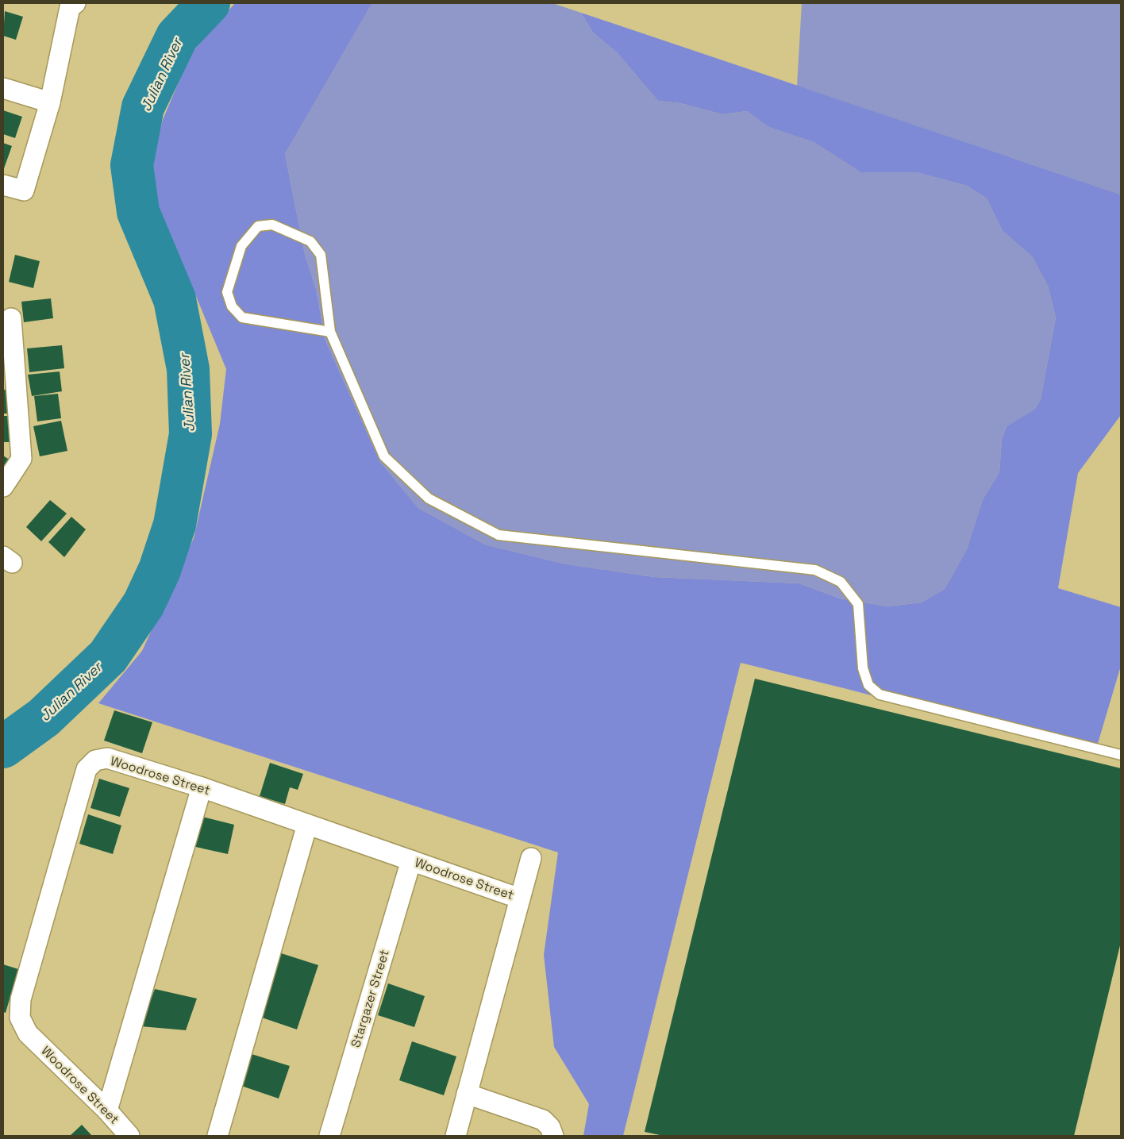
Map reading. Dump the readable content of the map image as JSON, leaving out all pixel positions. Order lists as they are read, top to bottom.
{
  "streets": {
    "street": ["Woodrose Street", "Stargazer Street"]
  },
  "crossings": [
    ["Woodrose Street", "Stargazer Street"]
  ],
  "water": ["Julian River"]
}
